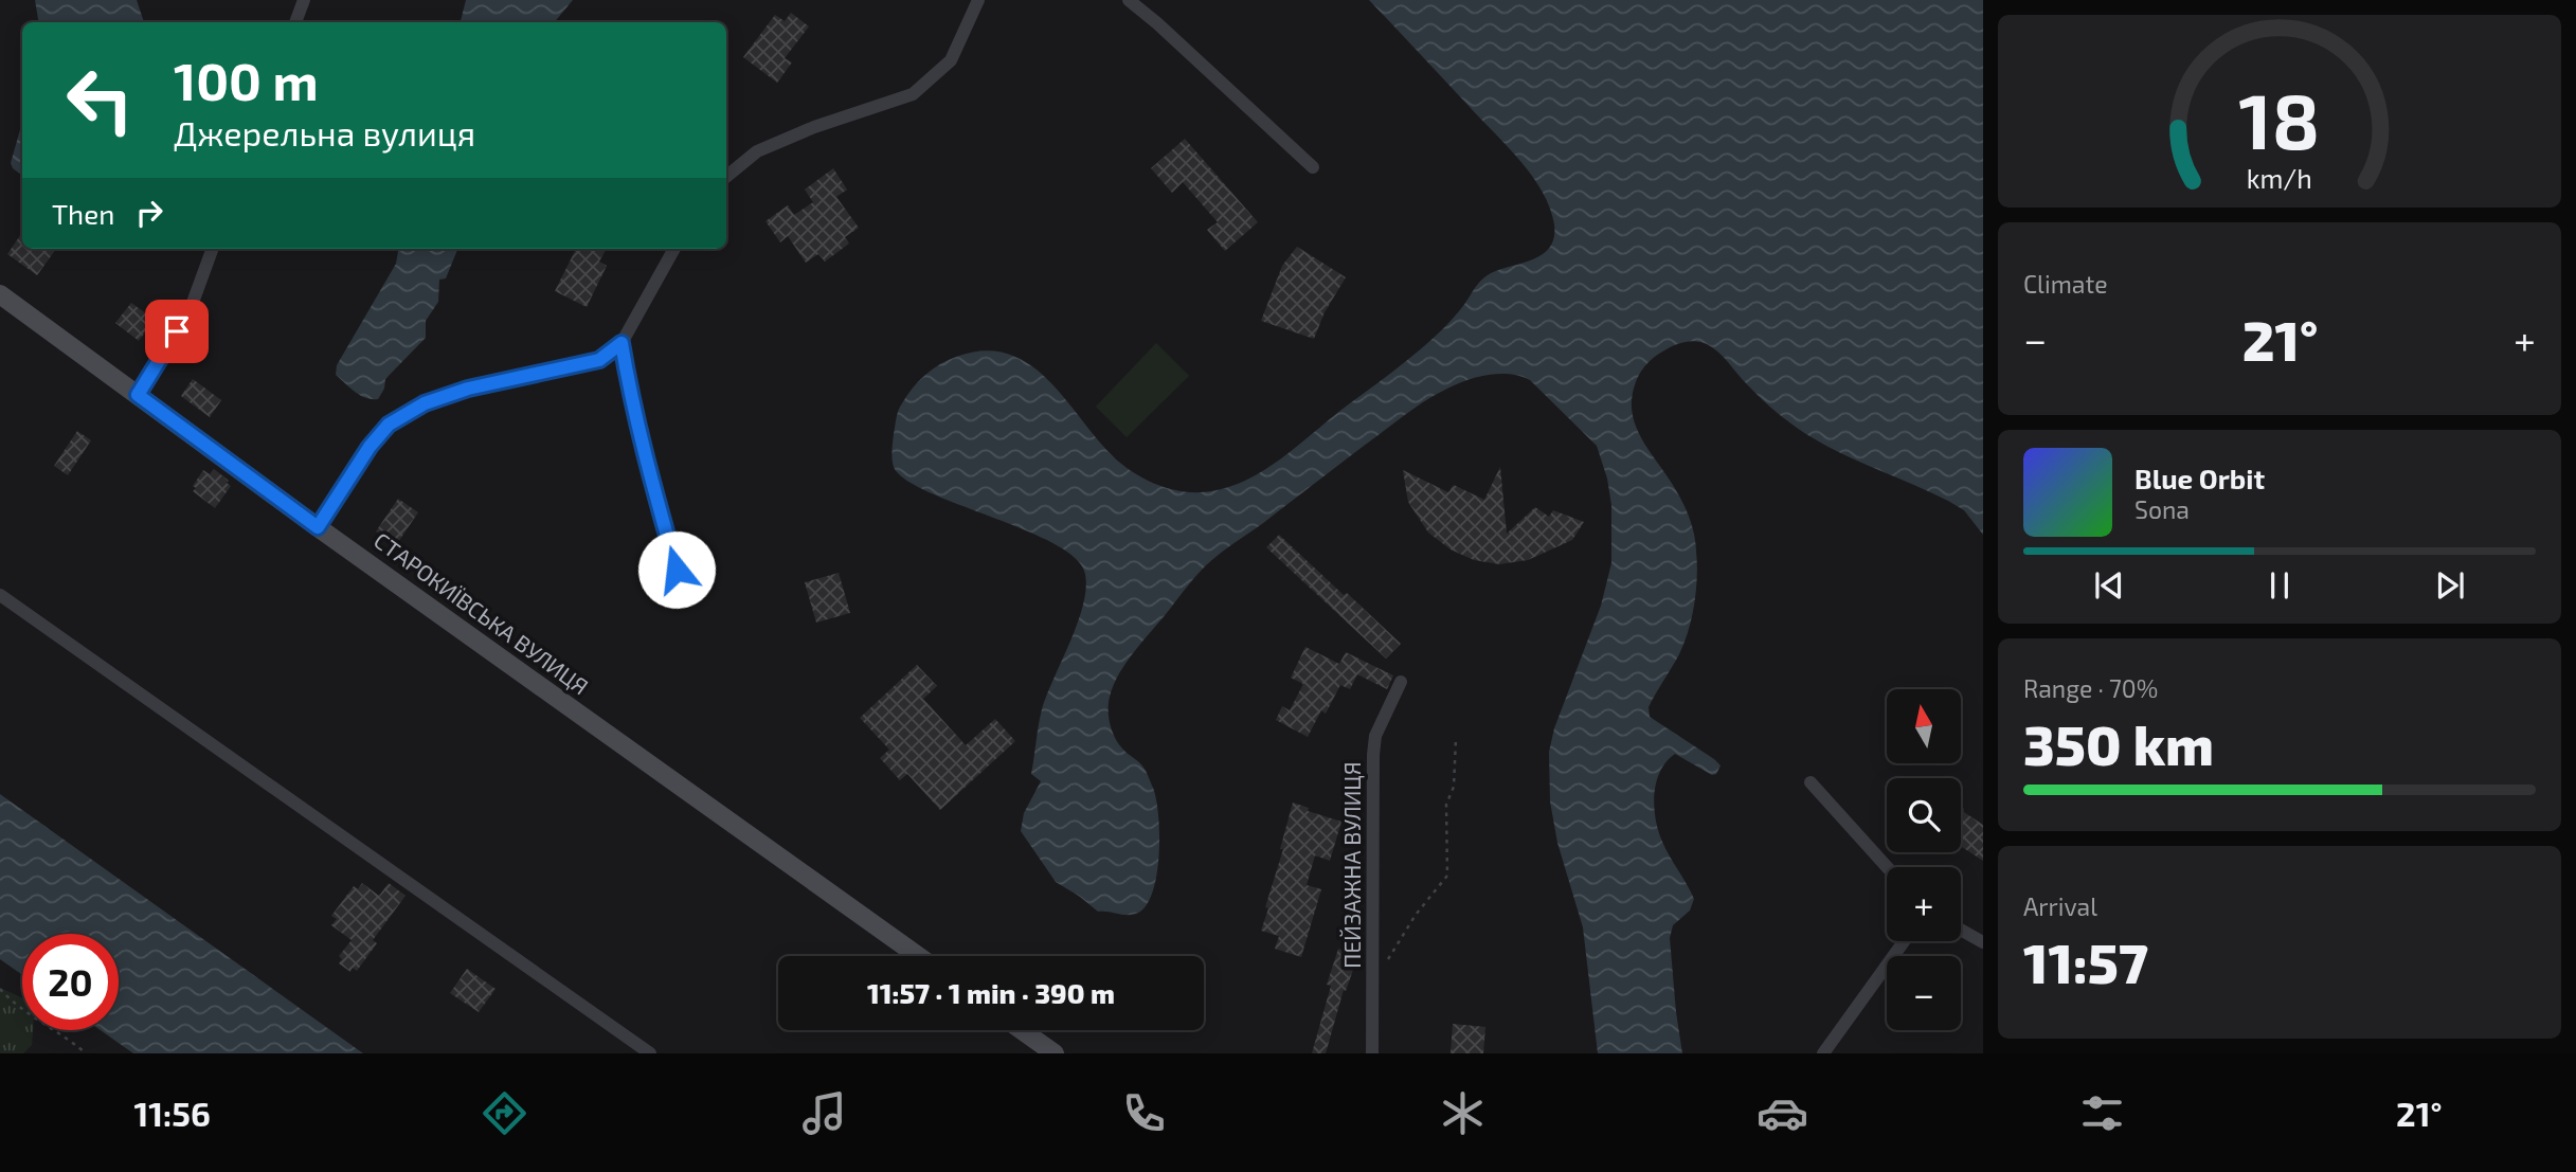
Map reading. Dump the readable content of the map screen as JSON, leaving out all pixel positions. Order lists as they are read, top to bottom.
{
  "streets": {
    "street": ["СТАРОКИЇВСЬКА ВУЛИЦЯ", "ПЕЙЗАЖНА ВУЛИЦЯ"]
  },
  "north": "top",
  "page": {
    "turn": ["100 m", "Джерельна вулиця"],
    "then": "Then",
    "tile": [
      "Climate",
      ["Range · 70%", "350 km"],
      ["Arrival", "11:57"]
    ],
    "heat": ["−", "21°", "+"],
    "song": ["Blue Orbit", "Sona"],
    "map_buttons": ["+", "−"],
    "limit": "20",
    "trip": "11:57 · 1 min · 390 m",
    "tabs": ["11:56", "21°"],
    "gauge": ["18", "km/h"]
  }
}
